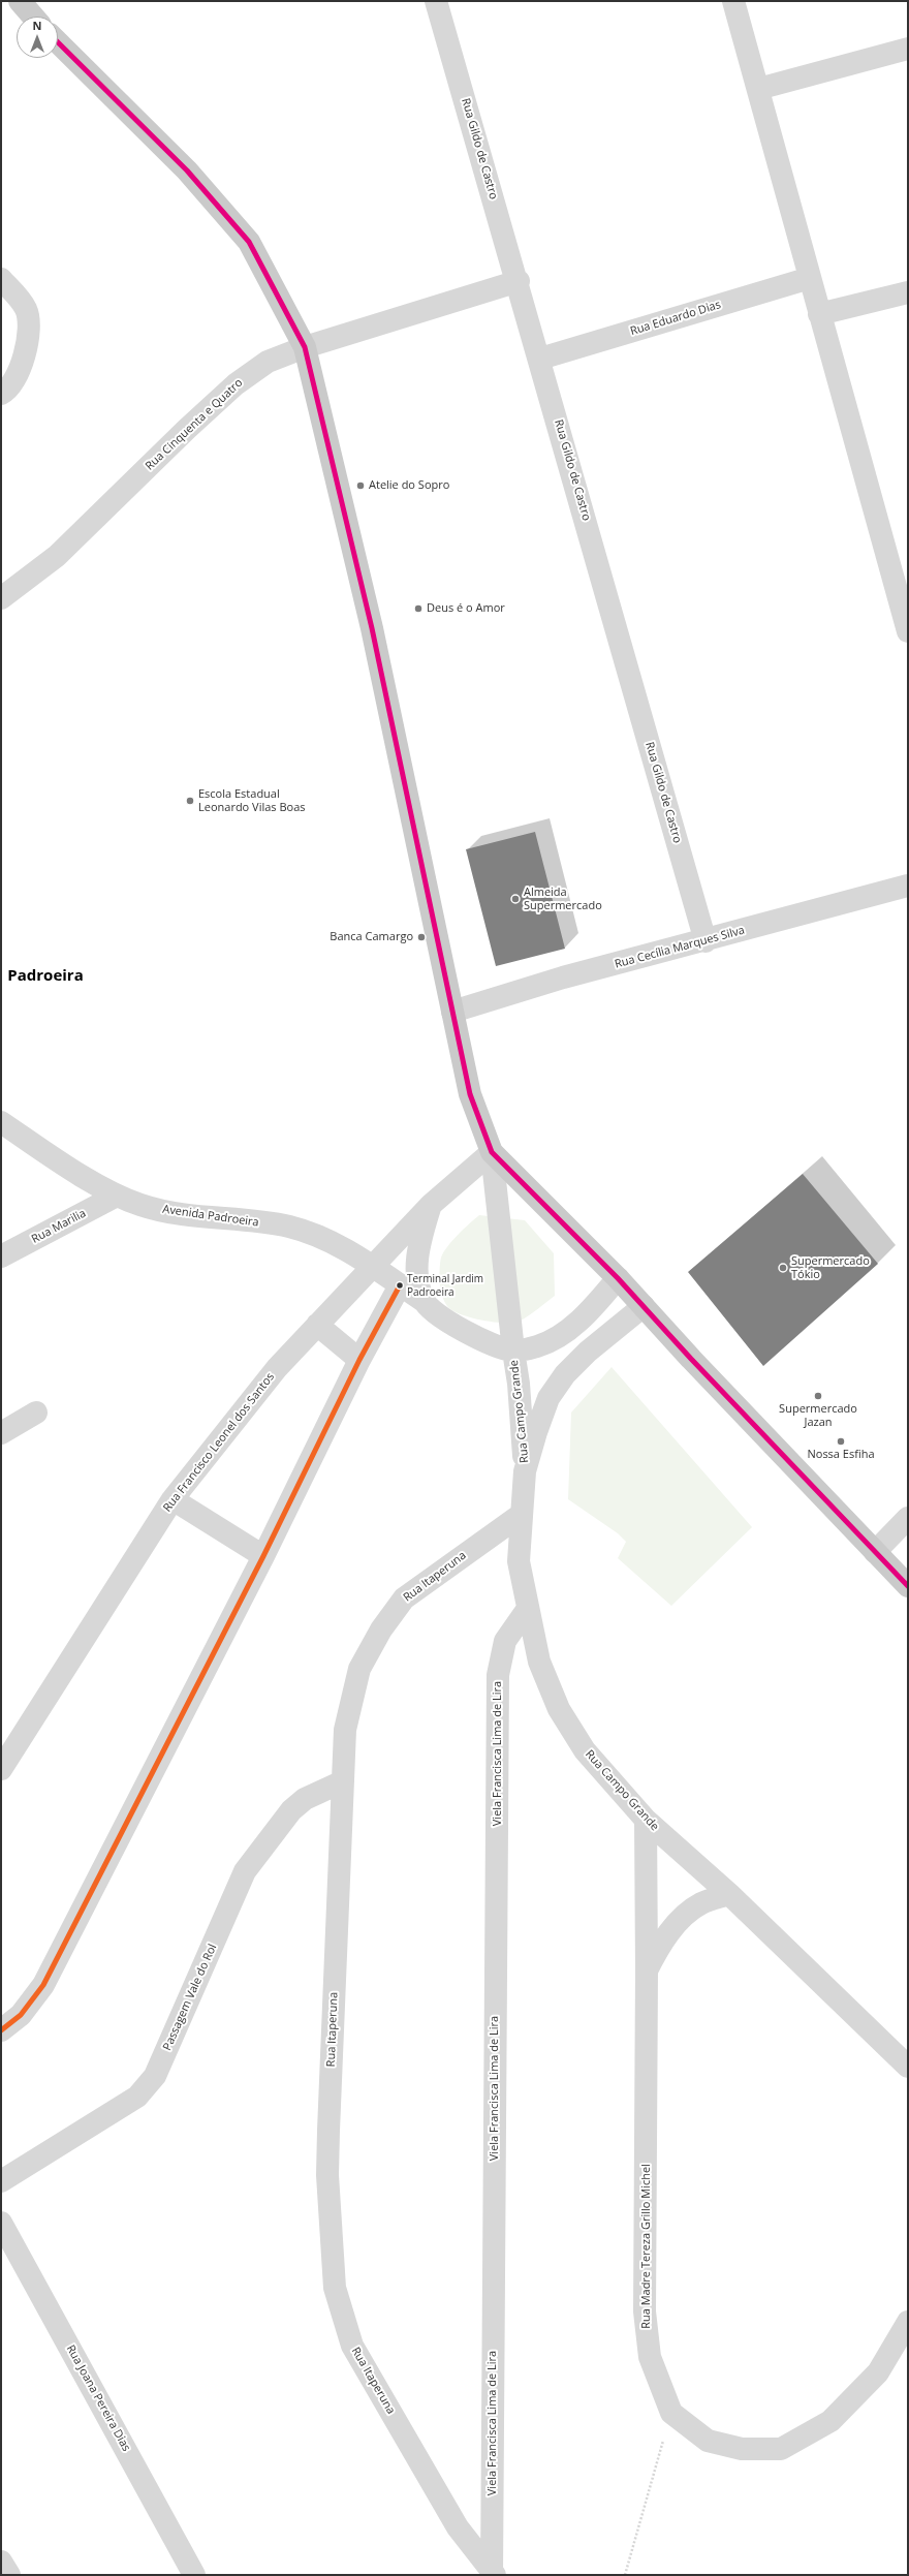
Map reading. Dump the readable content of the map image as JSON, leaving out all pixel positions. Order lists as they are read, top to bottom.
{
  "streets": {
    "street": [
      "Rua Gildo de Castro",
      "Rua Eduardo Dias",
      "Rua Cinquenta e Quatro",
      "Rua Cecília Marques Silva",
      "Avenida Padroeira",
      "Rua Marilia",
      "Rua Campo Grande",
      "Rua Francisco Leonel dos Santos",
      "Rua Itaperuna",
      "Viela Francisca Lima de Lira",
      "Passagem Vale do Rol",
      "Rua Madre Tereza Grillo Michel",
      "Rua Joana Pereira Dias"
    ]
  },
  "crossings": [
    ["Rua Gildo de Castro", "Rua Eduardo Dias"],
    ["Rua Gildo de Castro", "Rua Cinquenta e Quatro"],
    ["Rua Gildo de Castro", "Rua Cecília Marques Silva"],
    ["Avenida Padroeira", "Rua Marilia"],
    ["Avenida Padroeira", "Rua Campo Grande"],
    ["Avenida Padroeira", "Rua Francisco Leonel dos Santos"],
    ["Rua Campo Grande", "Rua Francisco Leonel dos Santos"],
    ["Rua Campo Grande", "Rua Itaperuna"],
    ["Rua Campo Grande", "Viela Francisca Lima de Lira"],
    ["Rua Campo Grande", "Rua Madre Tereza Grillo Michel"],
    ["Rua Itaperuna", "Viela Francisca Lima de Lira"],
    ["Rua Itaperuna", "Passagem Vale do Rol"]
  ],
  "districts": ["Padroeira"],
  "places": [
    "Atelie do Sopro",
    "Deus é o Amor",
    "Escola Estadual Leonardo Vilas Boas",
    "Almeida Supermercado",
    "Banca Camargo",
    "Supermercado Tókio",
    "Terminal Jardim Padroeira",
    "Supermercado Jazan",
    "Nossa Esfiha"
  ],
  "north": "top"
}
